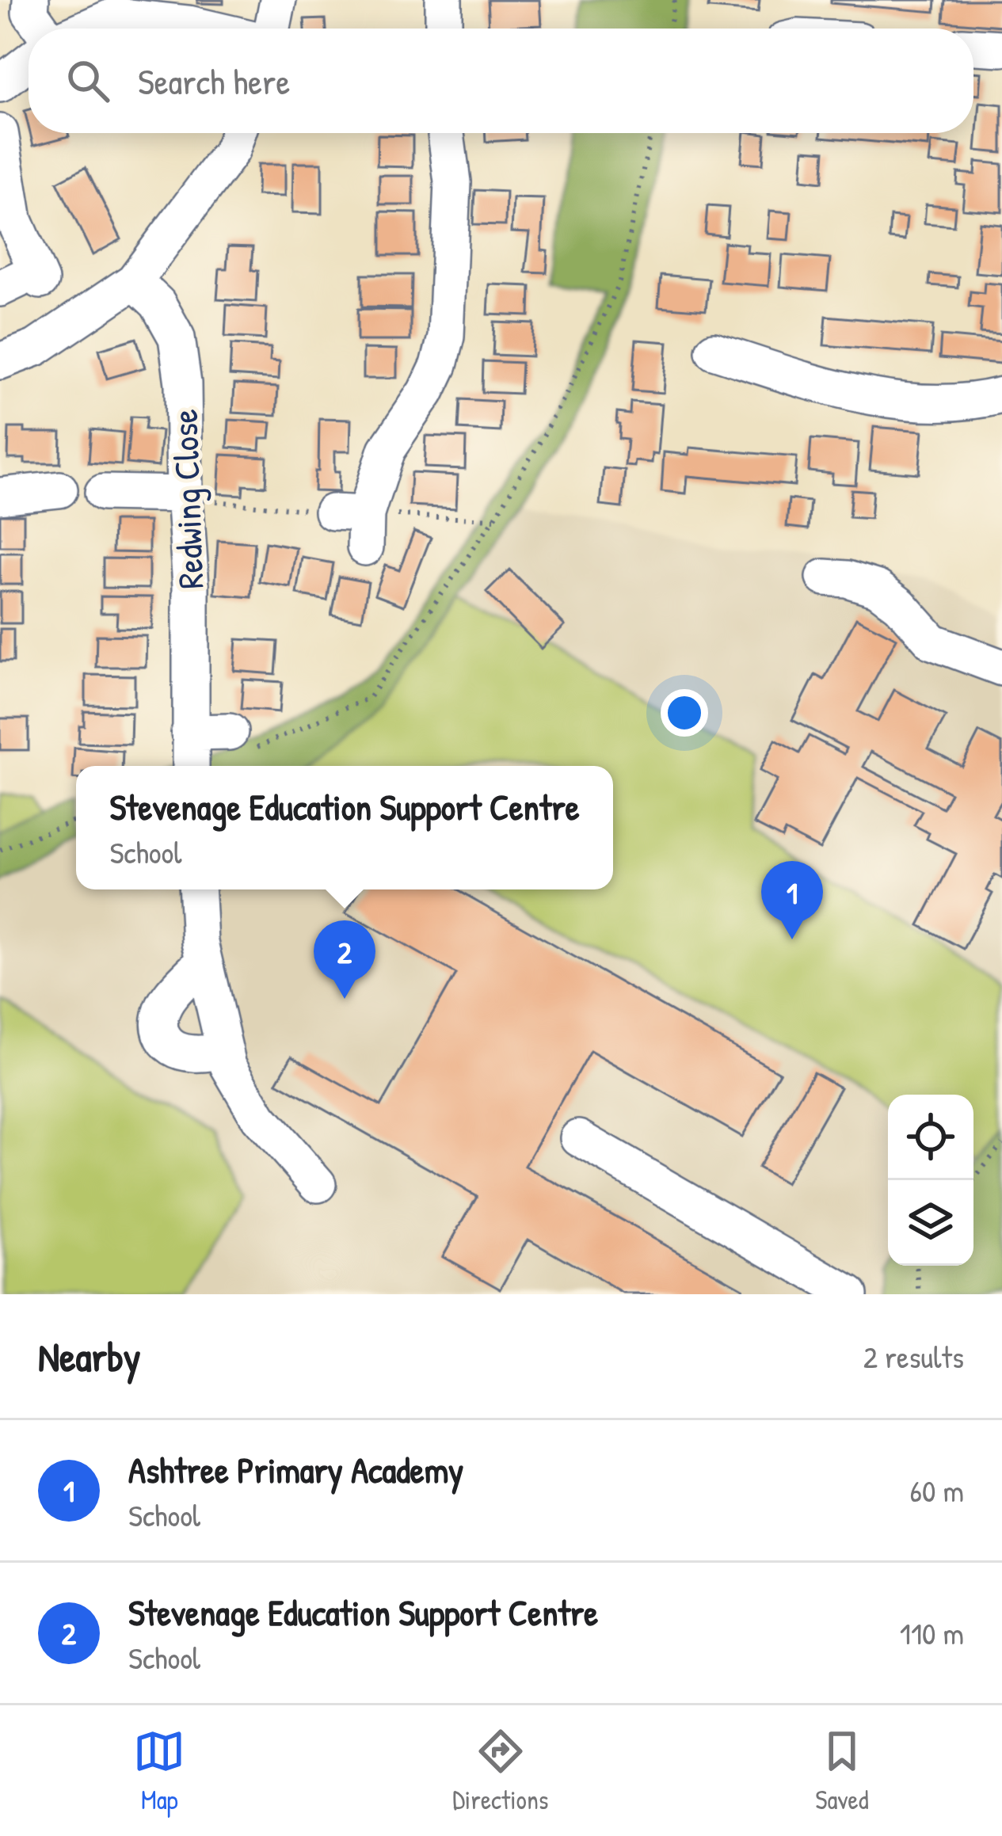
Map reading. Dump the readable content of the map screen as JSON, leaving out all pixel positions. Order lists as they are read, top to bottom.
{
  "streets": {
    "street": ["Redwing Close"]
  },
  "page": {
    "search": "Search here",
    "popup": ["Stevenage Education Support Centre", "School"],
    "pins": ["1", "2"],
    "heading": ["Nearby", "2 results"],
    "list": [
      {
        "mark": "1",
        "name": "Ashtree Primary Academy",
        "note": "School",
        "value": "60 m"
      },
      {
        "mark": "2",
        "name": "Stevenage Education Support Centre",
        "note": "School",
        "value": "110 m"
      }
    ],
    "nav": ["Map", "Directions", "Saved"]
  }
}
